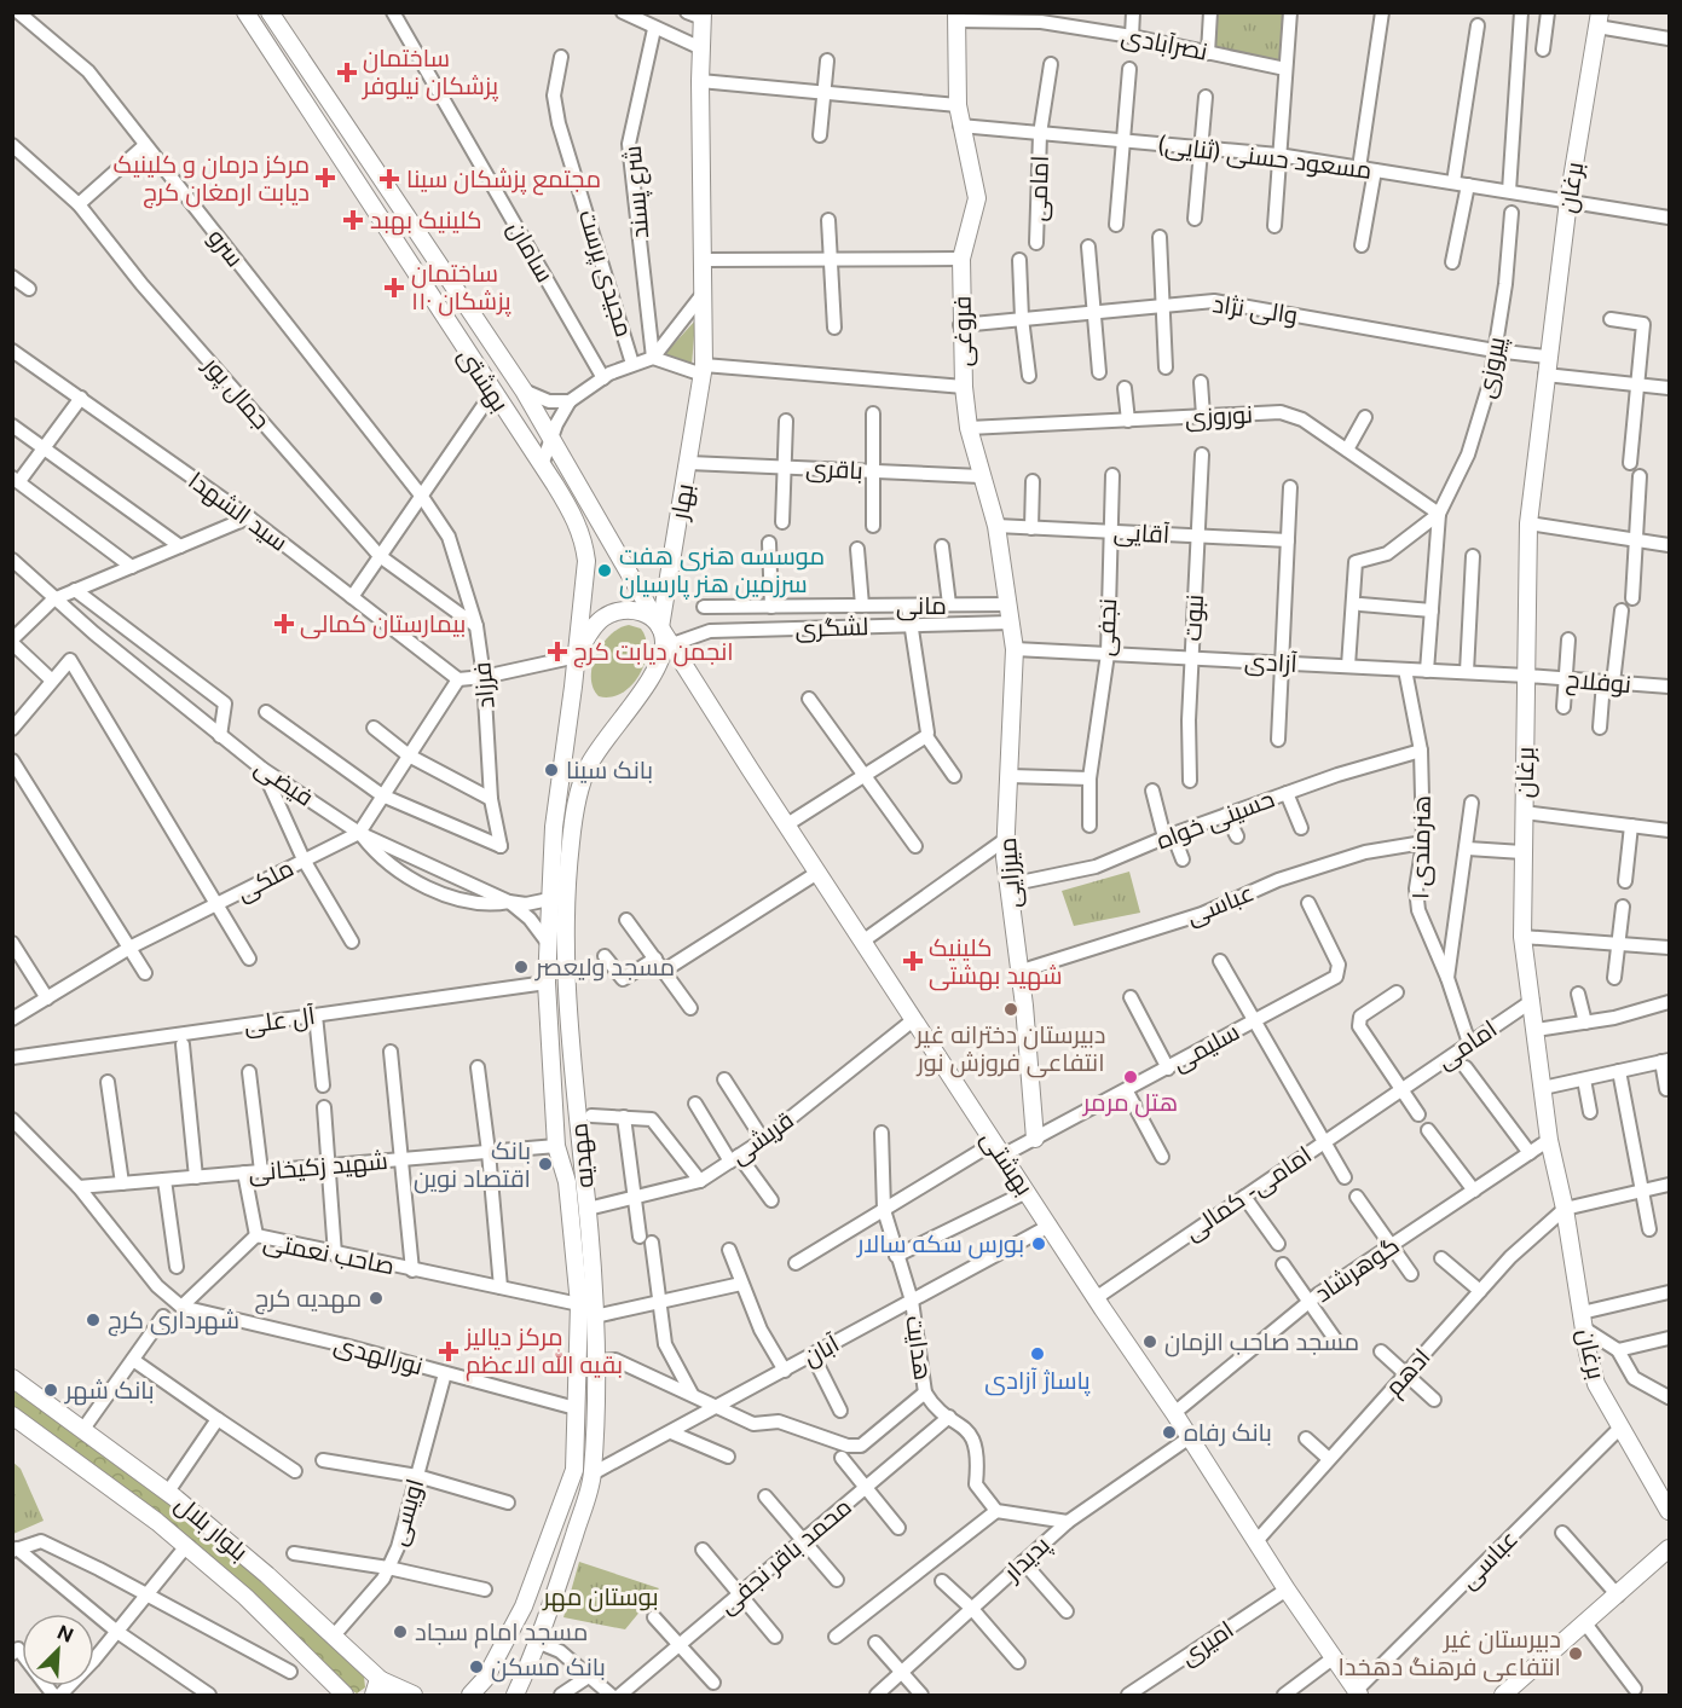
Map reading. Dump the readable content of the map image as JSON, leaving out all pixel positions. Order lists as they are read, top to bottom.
{
  "streets": {
    "main road": [
      "برغان",
      "فروغی",
      "بهشتى",
      "بهار",
      "میرزایی",
      "مهدیه",
      "بهشتی",
      "بلوار بلال"
    ],
    "street": [
      "نصرآبادی",
      "مسعود حسنی (ثنایی)",
      "امامی",
      "شرع پسند",
      "سرو",
      "سامان",
      "مجیدی پرست",
      "والی نژاد",
      "پیروزی",
      "جمال پور",
      "نوروزی",
      "باقری",
      "سید الشهدا",
      "آقایی",
      "مانی",
      "نبوت",
      "لشگری",
      "نجفی",
      "آزادی",
      "نوفلاح",
      "فرزاد",
      "فیضی",
      "حسینی خواه",
      "هنرمندی ۱",
      "ملکی",
      "عباسی",
      "آل علی",
      "سلیمی",
      "قریشی",
      "شهید زکیخانی",
      "امامی - کمالی",
      "صاحب نعمتی",
      "گوهرشاد",
      "هدایت",
      "آبان",
      "نورالهدی",
      "ادهم",
      "اویسی",
      "محمد باقر نجفی",
      "پدیدار",
      "امیری"
    ]
  },
  "crossings": [
    ["نصرآبادی", "فروغی"],
    ["مسعود حسنی (ثنایی)", "برغان"],
    ["مسعود حسنی (ثنایی)", "امامی"],
    ["مسعود حسنی (ثنایی)", "فروغی"],
    ["برغان", "امامی"],
    ["برغان", "والی نژاد"],
    ["برغان", "آزادی"],
    ["برغان", "نوفلاح"],
    ["برغان", "عباسی"],
    ["برغان", "گوهرشاد"],
    ["برغان", "ادهم"],
    ["امامی", "هنرمندی ۱"],
    ["امامی", "امامی - کمالی"],
    ["سرو", "فرزاد"],
    ["والی نژاد", "فروغی"],
    ["والی نژاد", "پیروزی"],
    ["فروغی", "نوروزی"],
    ["فروغی", "باقری"],
    ["فروغی", "آقایی"],
    ["فروغی", "مانی"],
    ["فروغی", "لشگری"],
    ["فروغی", "آزادی"],
    ["فروغی", "میرزایی"],
    ["پیروزی", "نوروزی"],
    ["بهشتى", "بهار"],
    ["بهشتى", "مهدیه"],
    ["جمال پور", "فرزاد"],
    ["باقری", "بهار"],
    ["آقایی", "نبوت"],
    ["آقایی", "نجفی"],
    ["نبوت", "آزادی"],
    ["لشگری", "مهدیه"],
    ["لشگری", "بهشتی"],
    ["نجفی", "آزادی"],
    ["آزادی", "نوفلاح"],
    ["آزادی", "هنرمندی ۱"],
    ["آزادی", "میرزایی"],
    ["فیضی", "ملکی"],
    ["فیضی", "مهدیه"],
    ["حسینی خواه", "هنرمندی ۱"],
    ["حسینی خواه", "میرزایی"],
    ["هنرمندی ۱", "عباسی"],
    ["میرزایی", "عباسی"],
    ["میرزایی", "سلیمی"],
    ["عباسی", "بهشتی"],
    ["آل علی", "مهدیه"],
    ["سلیمی", "بهشتی"],
    ["سلیمی", "هدایت"],
    ["قریشی", "مهدیه"],
    ["قریشی", "بهشتی"],
    ["مهدیه", "بهشتی"],
    ["مهدیه", "شهید زکیخانی"],
    ["مهدیه", "صاحب نعمتی"],
    ["مهدیه", "آبان"],
    ["مهدیه", "نورالهدی"],
    ["بهشتی", "امامی - کمالی"],
    ["بهشتی", "گوهرشاد"],
    ["بهشتی", "آبان"],
    ["بهشتی", "ادهم"],
    ["بهشتی", "پدیدار"],
    ["بهشتی", "امیری"],
    ["صاحب نعمتی", "نورالهدی"],
    ["هدایت", "آبان"],
    ["هدایت", "محمد باقر نجفی"],
    ["نورالهدی", "اویسی"],
    ["اویسی", "بلوار بلال"]
  ],
  "parks": ["بوستان مهر"],
  "places": {
    "health": [
      "ساختمان پزشکان نیلوفر",
      "مرکز درمان و کلینیک دیابت ارمغان کرج",
      "مجتمع پزشکان سینا",
      "کلینیک بهبد",
      "ساختمان پزشکان ۱۱۰",
      "بیمارستان کمالی",
      "انجمن دیابت کرج",
      "کلینیک شهید بهشتی",
      "مرکز دیالیز بقیه الله الاعظم"
    ],
    "other": [
      "موسسه هنری هفت سرزمین هنر پارسیان",
      "بانک سینا",
      "مسجد ولیعصر",
      "دبیرستان دخترانه غیر انتفاعی فروزش نور",
      "هتل مرمر",
      "بانک اقتصاد نوین",
      "بورس سکه سالار",
      "مهدیه کرج",
      "شهرداری کرج",
      "مسجد صاحب الزمان",
      "پاساژ آزادی",
      "بانک شهر",
      "بانک رفاه",
      "مسجد امام سجاد",
      "دبیرستان غیر انتفاعی فرهنگ دهخدا",
      "بانک مسکن"
    ]
  },
  "north": "top right"
}
